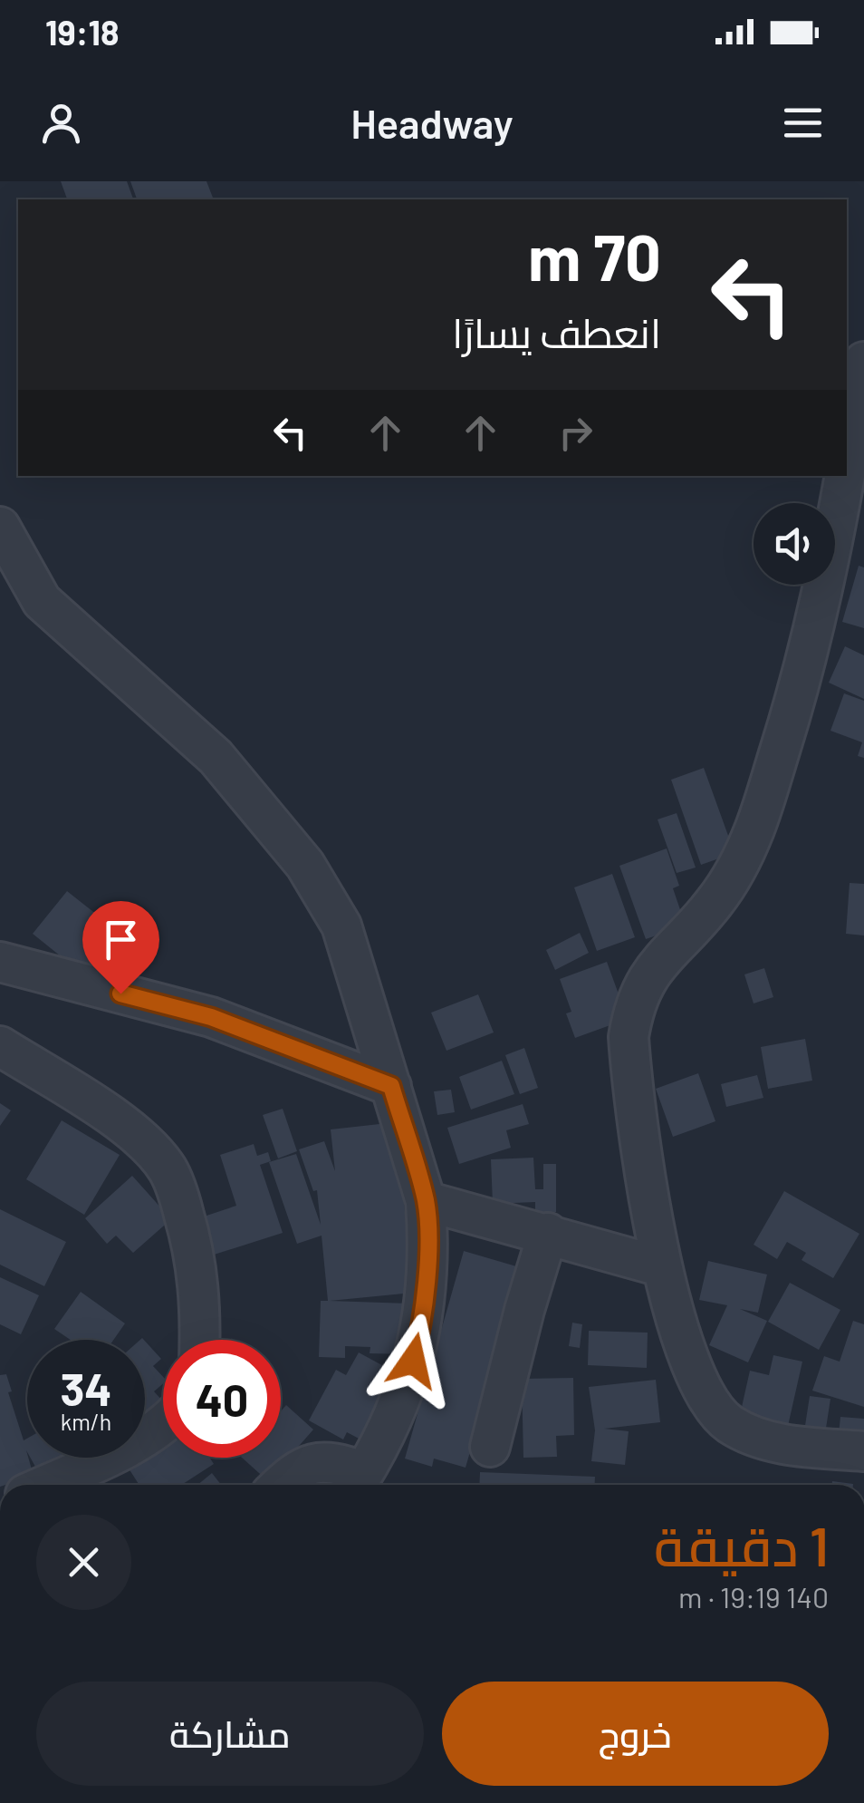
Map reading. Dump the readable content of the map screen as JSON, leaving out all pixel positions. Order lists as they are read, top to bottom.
{
  "page": {
    "status": "19:18",
    "header": "Headway",
    "turn": ["70 m", "انعطف يسارًا"],
    "speed": "34 km/h",
    "limit": "40",
    "heading": ["1 دقيقة", "140 m · 19:19"],
    "buttons": ["خروج", "مشاركة"]
  }
}
